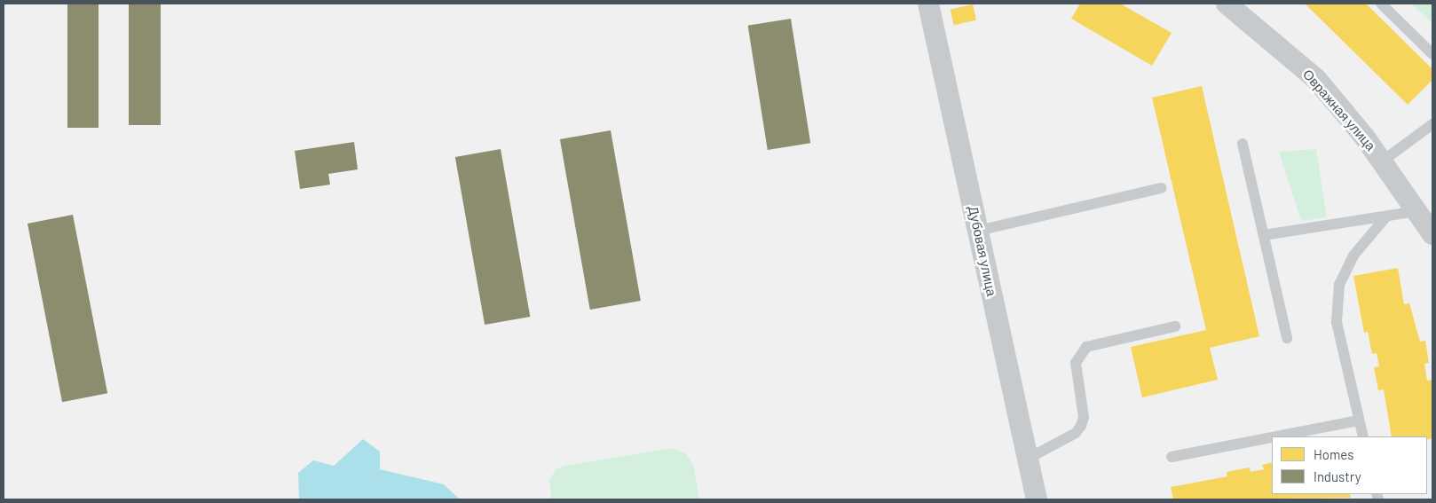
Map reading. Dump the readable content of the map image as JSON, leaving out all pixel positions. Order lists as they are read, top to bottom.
{
  "streets": {
    "street": ["Овражная улица", "Дубовая улица"]
  },
  "legend": ["Homes", "Industry"]
}
